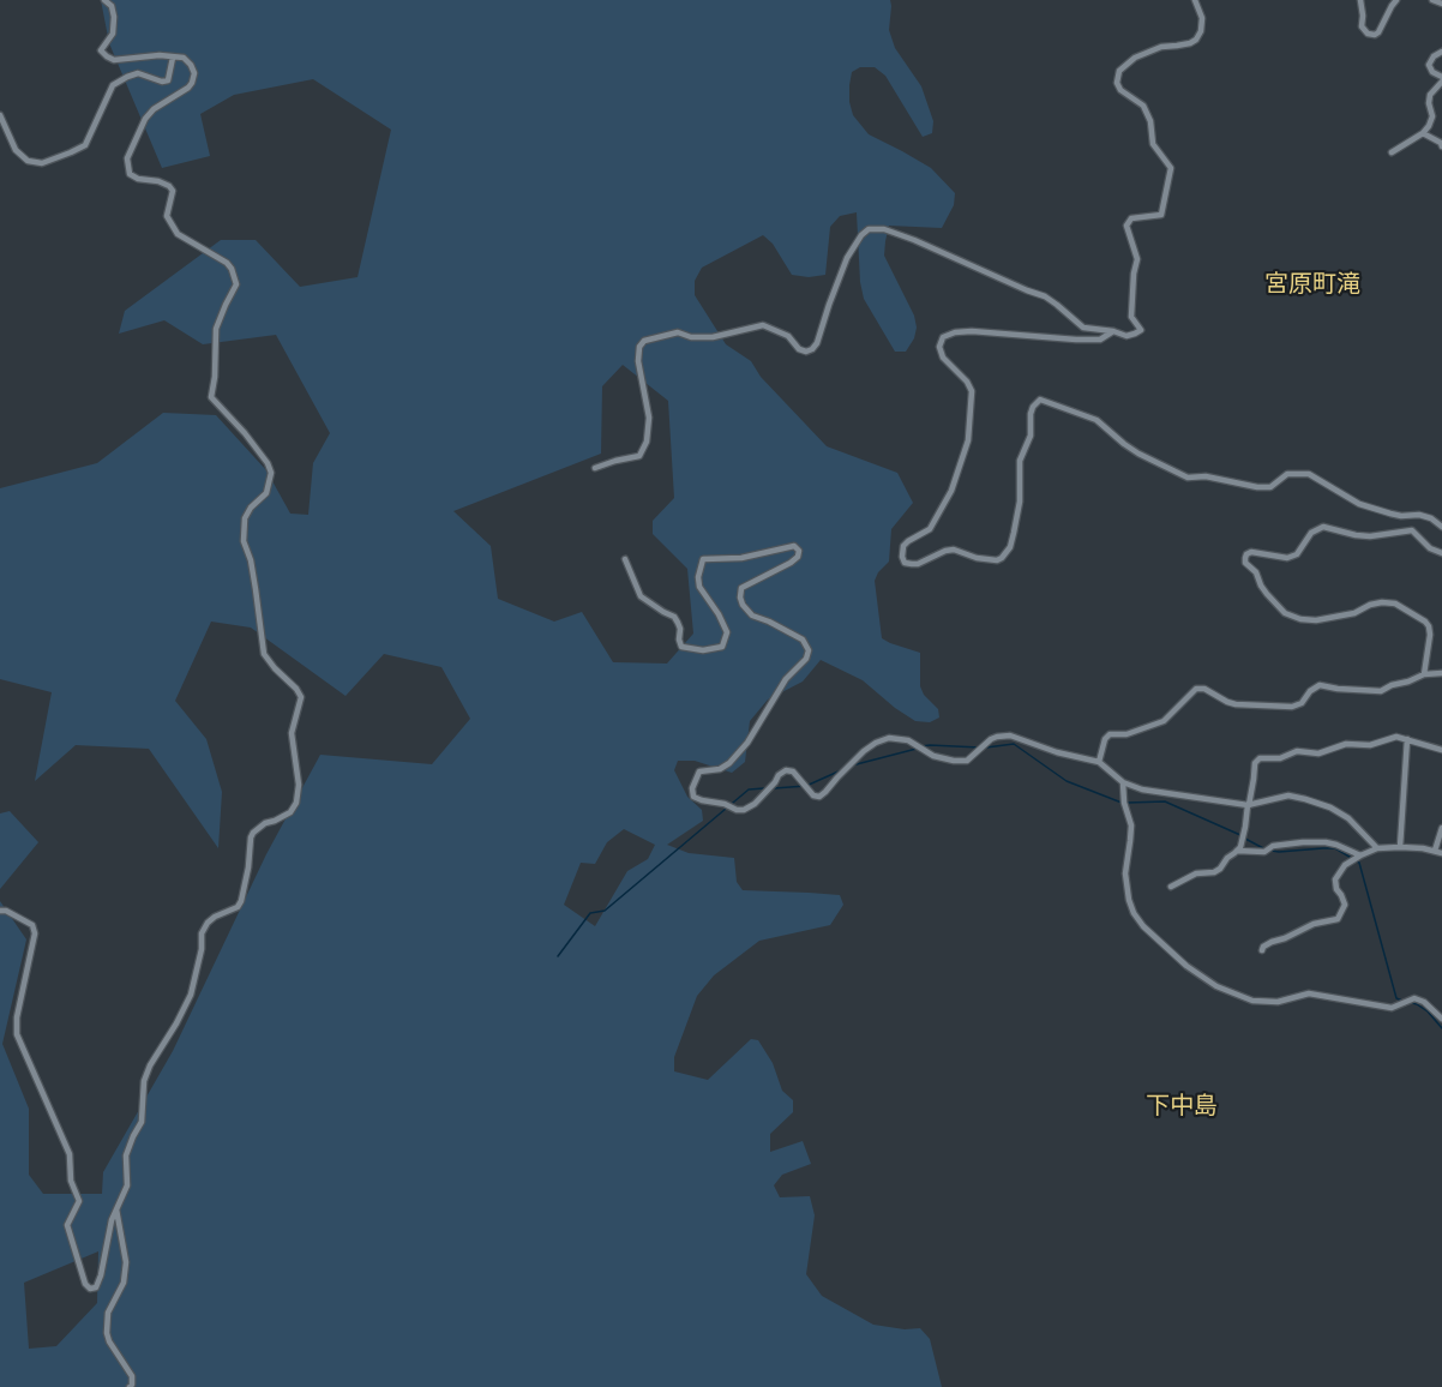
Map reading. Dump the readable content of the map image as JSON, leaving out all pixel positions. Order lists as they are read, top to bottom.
{
  "districts": ["宮原町滝", "下中島"]
}
